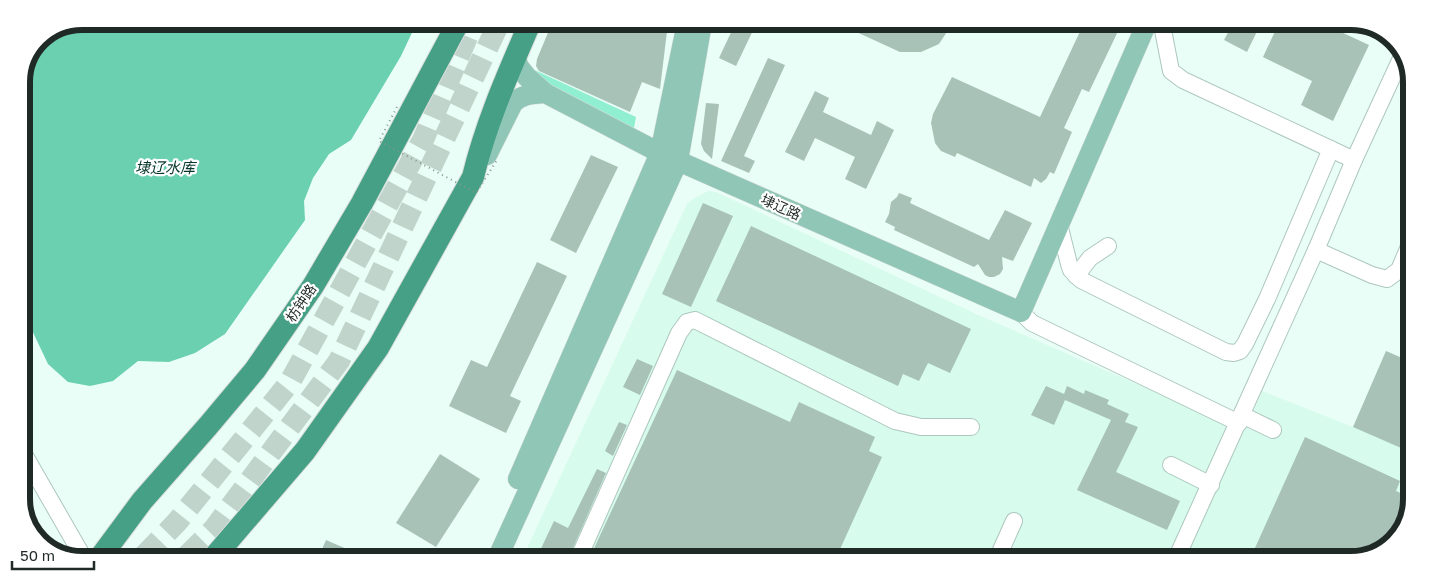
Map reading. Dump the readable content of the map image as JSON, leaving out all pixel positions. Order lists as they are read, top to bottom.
{
  "streets": {
    "highway": ["枋钟路"],
    "main road": ["埭辽路"]
  },
  "water": ["埭辽水库"],
  "scale_bar": "50 m"
}
